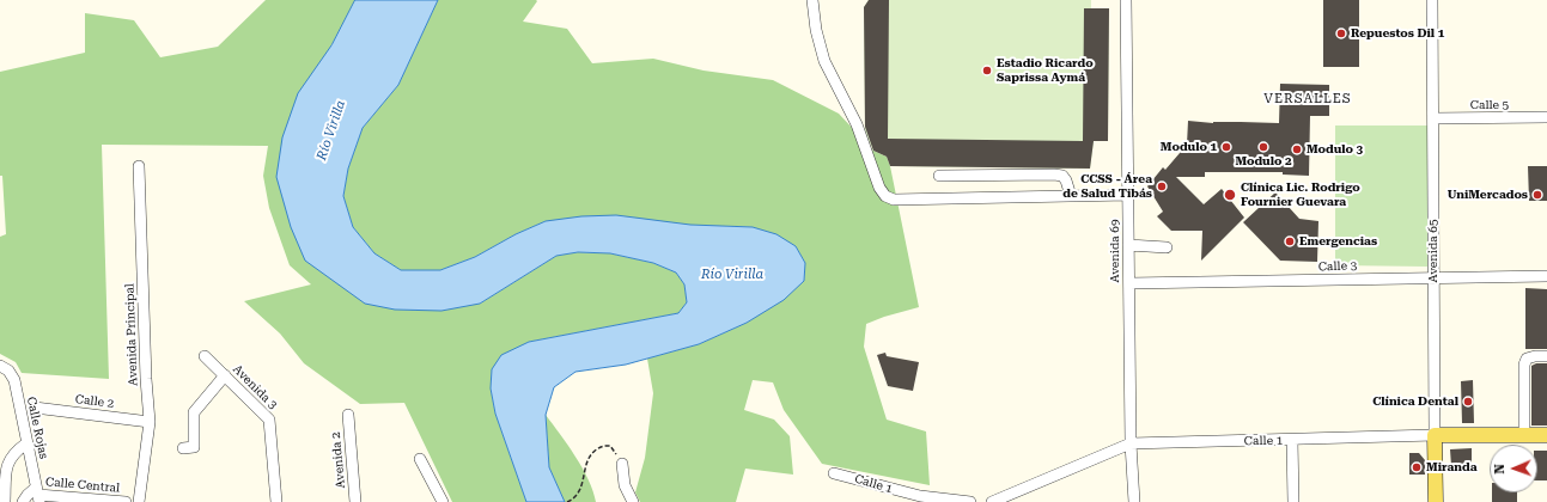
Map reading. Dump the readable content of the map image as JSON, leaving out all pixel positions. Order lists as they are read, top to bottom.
{
  "streets": {
    "main road": ["Avenida 65", "Calle 1"],
    "street": [
      "Calle 5",
      "Avenida 69",
      "Calle 3",
      "Avenida Principal",
      "Avenida 3",
      "Calle 2",
      "Calle Rojas",
      "Avenida 2",
      "Calle Central"
    ]
  },
  "crossings": [
    ["Calle 5", "Avenida 65"],
    ["Avenida 69", "Calle 3"],
    ["Avenida 69", "Calle 1"],
    ["Avenida 65", "Calle 3"],
    ["Avenida 65", "Calle 1"],
    ["Avenida Principal", "Calle 2"],
    ["Calle Rojas", "Calle Central"]
  ],
  "districts": ["VERSALLES"],
  "water": ["Río Virilla"],
  "places": [
    "Repuestos Dil 1",
    "Estadio Ricardo Saprissa Aymá",
    "Modulo 1",
    "Modulo 2",
    "Modulo 3",
    "CCSS - Área de Salud Tibás",
    "Clínica Lic. Rodrigo Fournier Guevara",
    "UniMercados",
    "Emergencias",
    "Clínica Dental",
    "Miranda"
  ],
  "north": "left"
}
